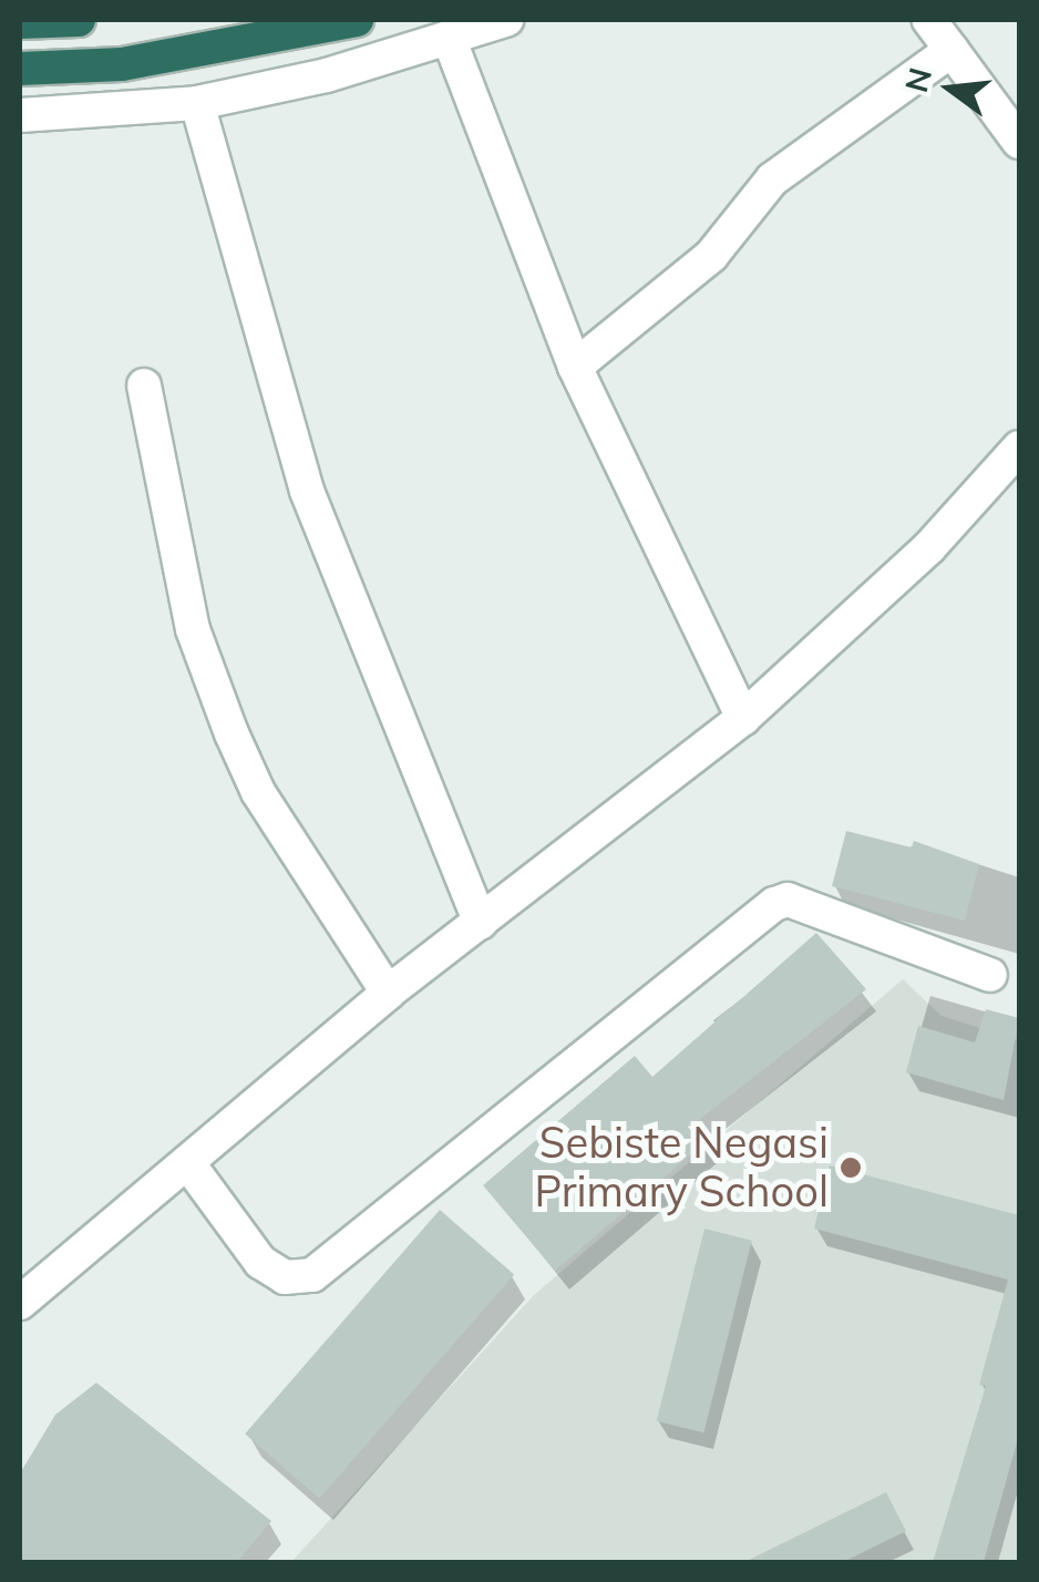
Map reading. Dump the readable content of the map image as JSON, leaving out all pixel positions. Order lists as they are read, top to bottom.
{
  "places": ["Sebiste Negasi Primary School"],
  "north": "left"
}
